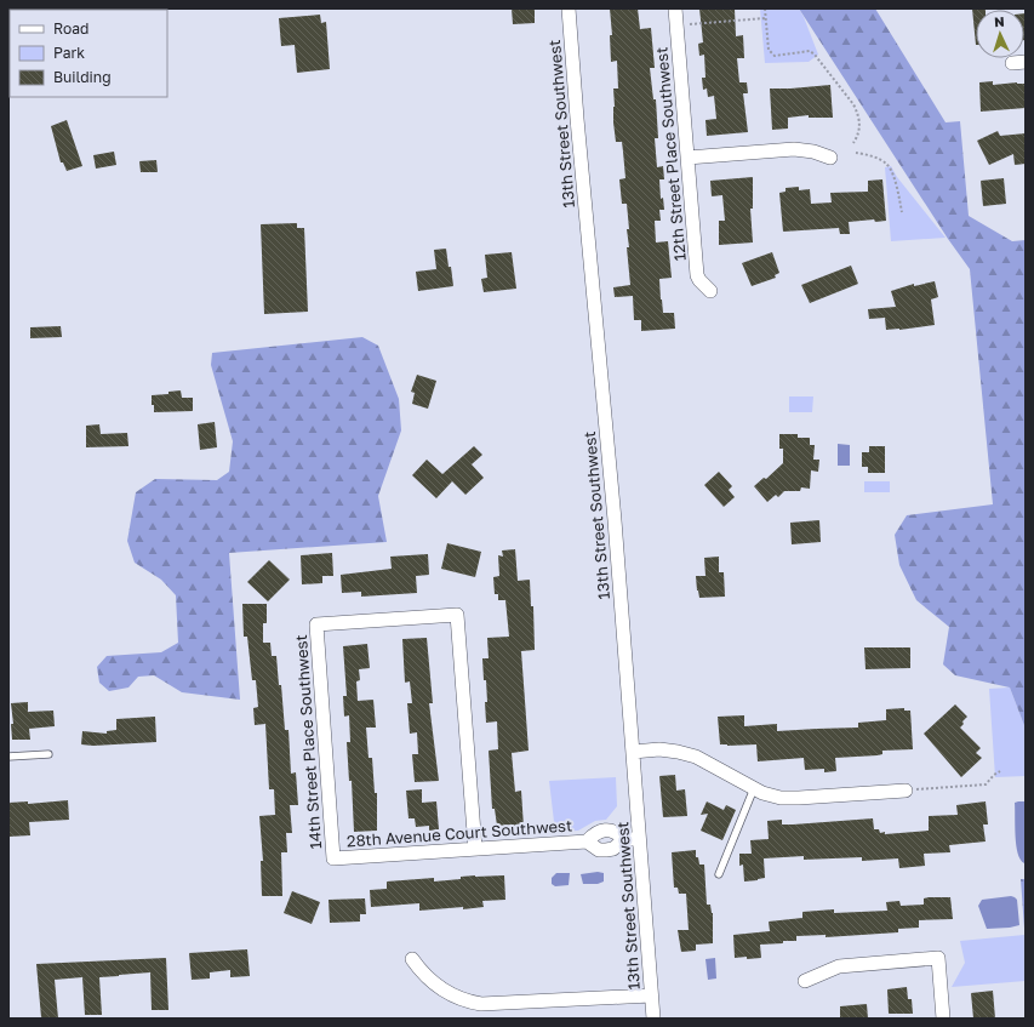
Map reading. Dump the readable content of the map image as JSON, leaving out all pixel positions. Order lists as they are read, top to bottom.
{
  "streets": {
    "street": [
      "13th Street Southwest",
      "12th Street Place Southwest",
      "14th Street Place Southwest",
      "28th Avenue Court Southwest"
    ]
  },
  "crossings": [
    ["13th Street Southwest", "28th Avenue Court Southwest"],
    ["14th Street Place Southwest", "28th Avenue Court Southwest"]
  ],
  "legend": ["Road", "Park", "Building"],
  "north": "top"
}
